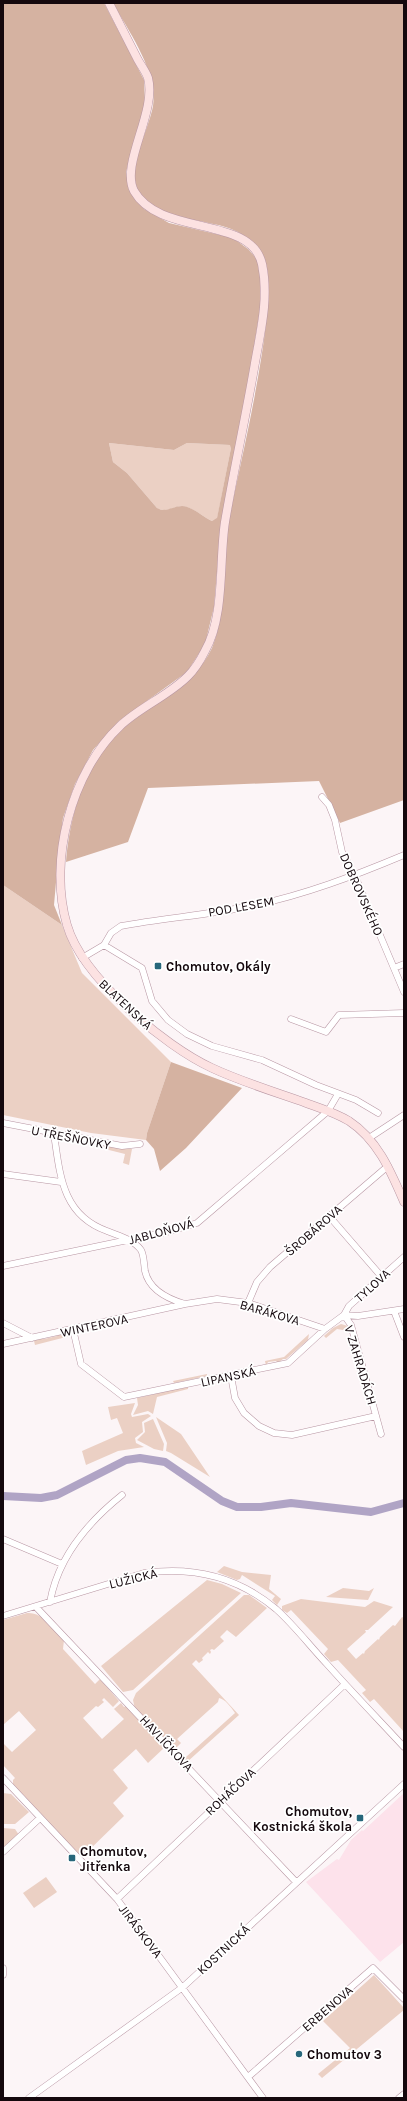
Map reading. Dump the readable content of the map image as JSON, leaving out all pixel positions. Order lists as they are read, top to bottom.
{
  "streets": {
    "street": [
      "DOBROVSKÉHO",
      "POD LESEM",
      "BLATENSKÁ",
      "U TŘEŠŇOVKY",
      "ŠROBÁROVA",
      "JABLOŇOVÁ",
      "TYLOVA",
      "BARÁKOVA",
      "WINTEROVA",
      "V ZAHRADÁCH",
      "LIPANSKÁ",
      "LUŽICKÁ",
      "HAVLÍČKOVA",
      "ROHÁČOVA",
      "JIRÁSKOVA",
      "KOSTNICKÁ",
      "ERBENOVA"
    ]
  },
  "crossings": [
    ["DOBROVSKÉHO", "POD LESEM"],
    ["POD LESEM", "BLATENSKÁ"],
    ["BLATENSKÁ", "ŠROBÁROVA"],
    ["BLATENSKÁ", "JABLOŇOVÁ"],
    ["ŠROBÁROVA", "BARÁKOVA"],
    ["JABLOŇOVÁ", "BARÁKOVA"],
    ["TYLOVA", "V ZAHRADÁCH"],
    ["TYLOVA", "LIPANSKÁ"],
    ["BARÁKOVA", "WINTEROVA"],
    ["BARÁKOVA", "LIPANSKÁ"],
    ["WINTEROVA", "LIPANSKÁ"],
    ["V ZAHRADÁCH", "LIPANSKÁ"],
    ["LUŽICKÁ", "HAVLÍČKOVA"],
    ["LUŽICKÁ", "ROHÁČOVA"],
    ["HAVLÍČKOVA", "ROHÁČOVA"],
    ["HAVLÍČKOVA", "KOSTNICKÁ"],
    ["ROHÁČOVA", "JIRÁSKOVA"],
    ["JIRÁSKOVA", "KOSTNICKÁ"],
    ["JIRÁSKOVA", "ERBENOVA"]
  ],
  "places": {
    "transit": ["Chomutov, Okály", "Chomutov, Kostnická škola", "Chomutov, Jitřenka"],
    "other": ["Chomutov 3"]
  }
}
